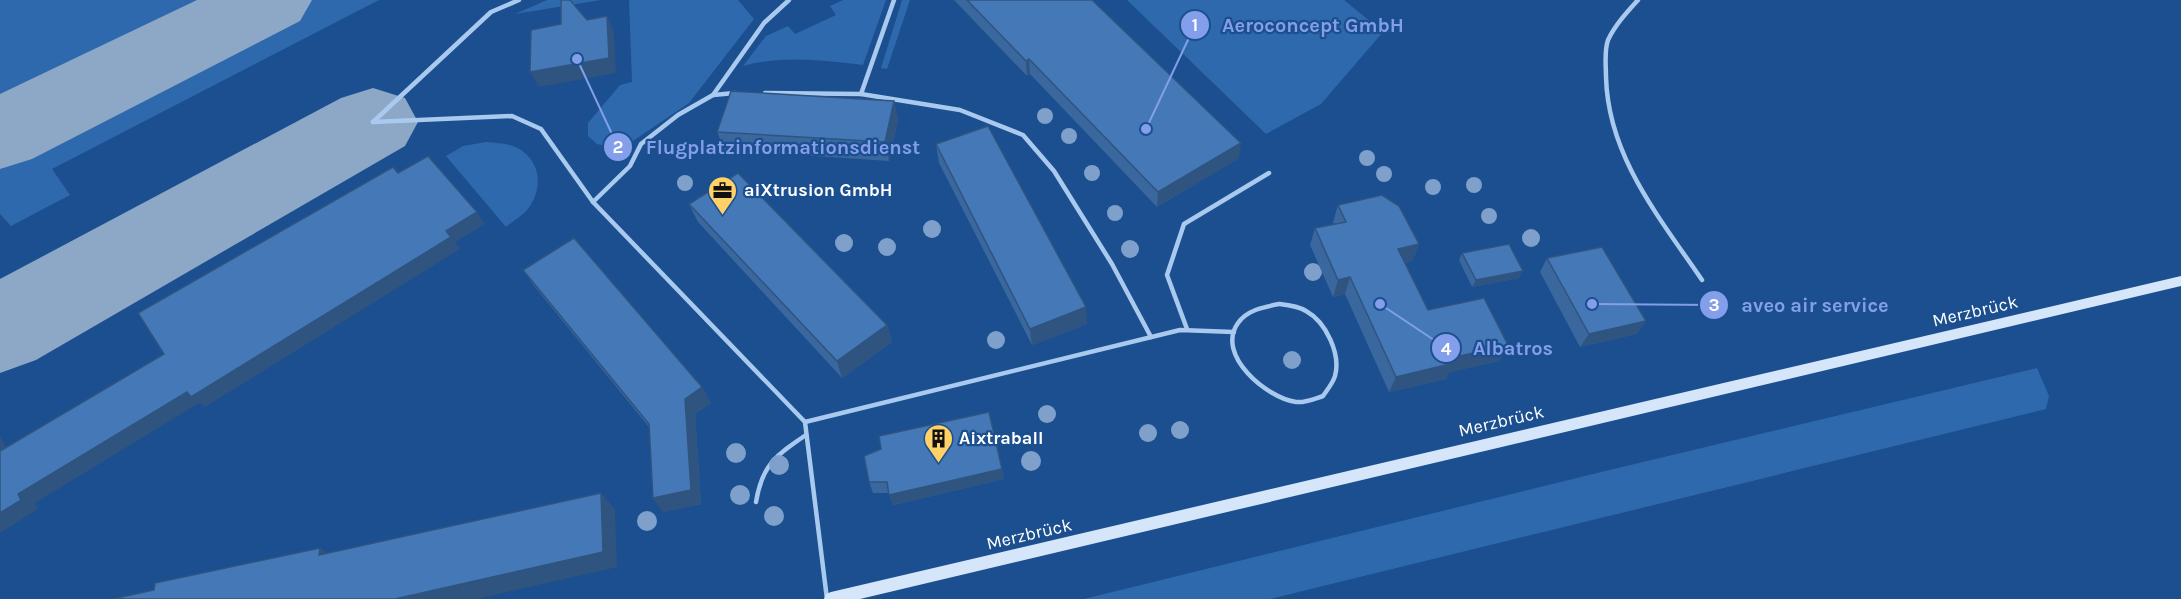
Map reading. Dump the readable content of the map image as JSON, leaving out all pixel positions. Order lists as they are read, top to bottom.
{
  "streets": {
    "main road": ["Merzbrück"]
  },
  "places": {
    "other": [
      "Flugplatzinformationsdienst",
      "Aeroconcept GmbH",
      "Albatros",
      "aveo air service"
    ],
    "office": ["aiXtrusion GmbH"],
    "building": ["Aixtraball"]
  }
}
